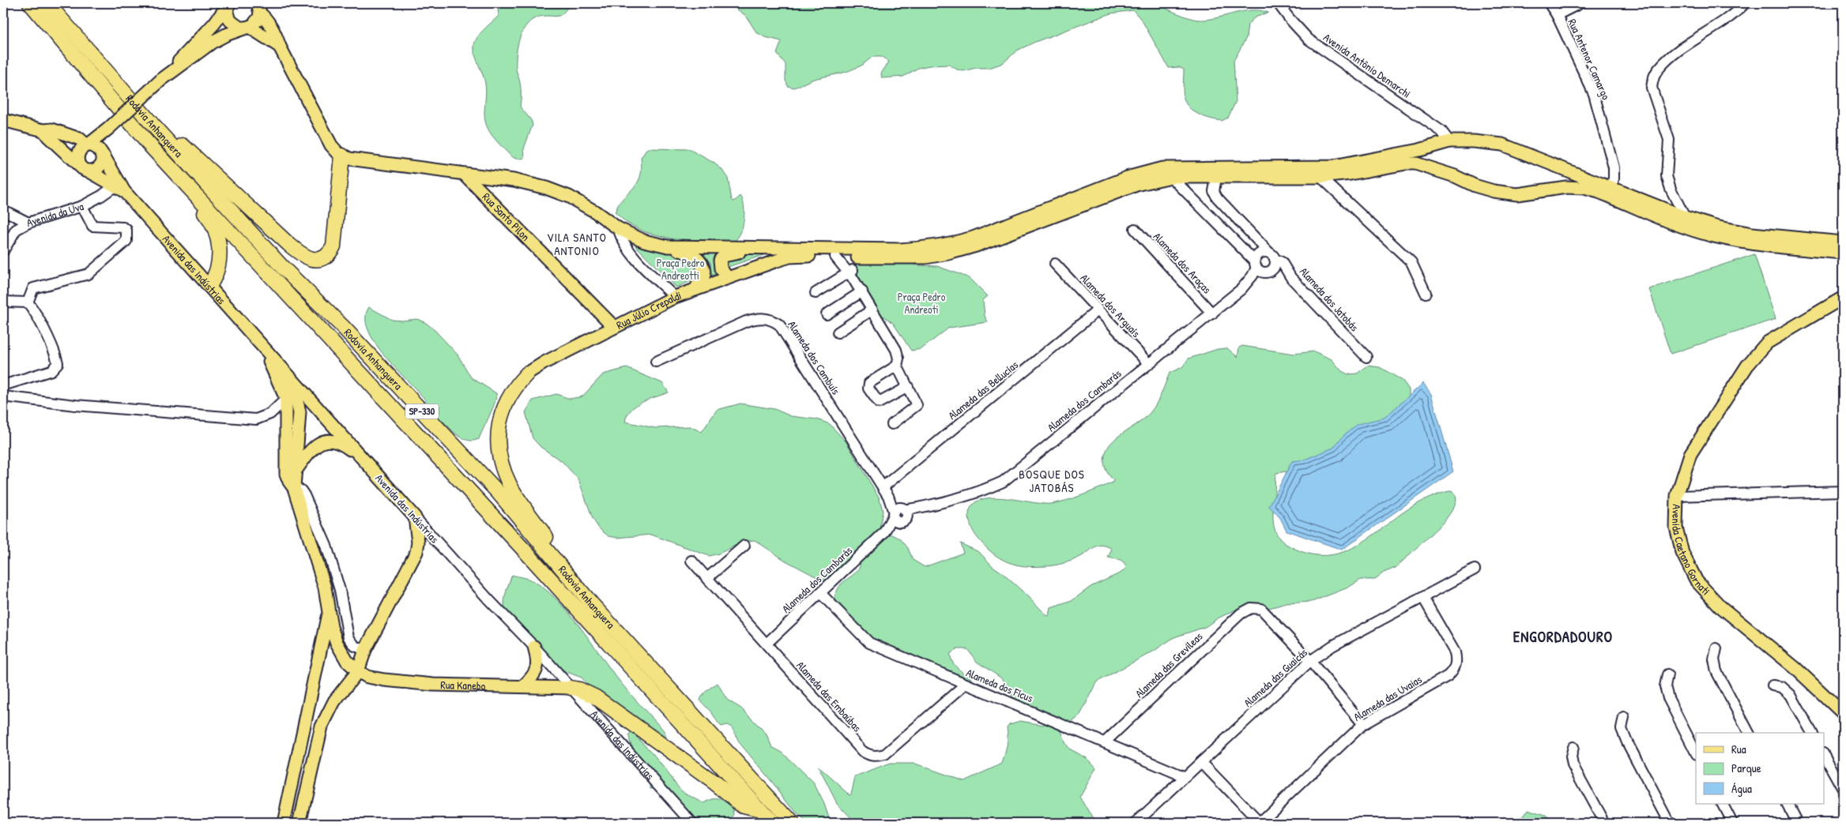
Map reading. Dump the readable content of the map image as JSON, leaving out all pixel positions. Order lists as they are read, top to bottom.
{
  "streets": {
    "highway": ["Rodovia Anhanguera", "SP-330"],
    "main road": [
      "Rua Santo Pilon",
      "Avenida das Indústrias",
      "Rua Júlio Crepaldi",
      "Avenida Caetano Gornati",
      "Rua Kanebo"
    ],
    "street": [
      "Rua Antenor Camargo",
      "Avenida Antônio Demarchi",
      "Avenida da Uva",
      "Alameda dos Araças",
      "Alameda dos Jatobás",
      "Alameda dos Arguaís",
      "Alameda dos Cambuís",
      "Alameda das Bellucías",
      "Alameda dos Cambarás",
      "Alameda das Grevíleas",
      "Alameda das Guaicás",
      "Alameda dos Fícus",
      "Alameda das Embaúbas",
      "Alameda das Uvaias"
    ]
  },
  "crossings": [
    ["Rua Antenor Camargo", "Rua Júlio Crepaldi"],
    ["Avenida da Uva", "Avenida das Indústrias"],
    ["Rua Santo Pilon", "Rua Júlio Crepaldi"],
    ["Alameda dos Araças", "Alameda dos Cambarás"],
    ["Avenida das Indústrias", "Rua Kanebo"],
    ["Alameda dos Jatobás", "Rua Júlio Crepaldi"],
    ["Alameda dos Jatobás", "Alameda dos Cambarás"],
    ["Alameda dos Arguaís", "Alameda das Bellucías"],
    ["Alameda dos Arguaís", "Alameda dos Cambarás"],
    ["Alameda dos Cambuís", "Alameda das Bellucías"],
    ["Alameda dos Cambuís", "Alameda dos Cambarás"],
    ["Alameda dos Cambarás", "Alameda dos Fícus"],
    ["Alameda dos Cambarás", "Alameda das Embaúbas"],
    ["Alameda das Grevíleas", "Alameda das Guaicás"],
    ["Alameda das Grevíleas", "Alameda dos Fícus"],
    ["Alameda das Guaicás", "Alameda dos Fícus"],
    ["Alameda das Guaicás", "Alameda das Uvaias"],
    ["Alameda dos Fícus", "Alameda das Embaúbas"]
  ],
  "districts": ["VILA SANTO ANTONIO", "BOSQUE DOS JATOBÁS", "ENGORDADOURO"],
  "parks": ["Praça Pedro Andreotti", "Praça Pedro Andreoti"],
  "legend": ["Rua", "Parque", "Água"]
}
